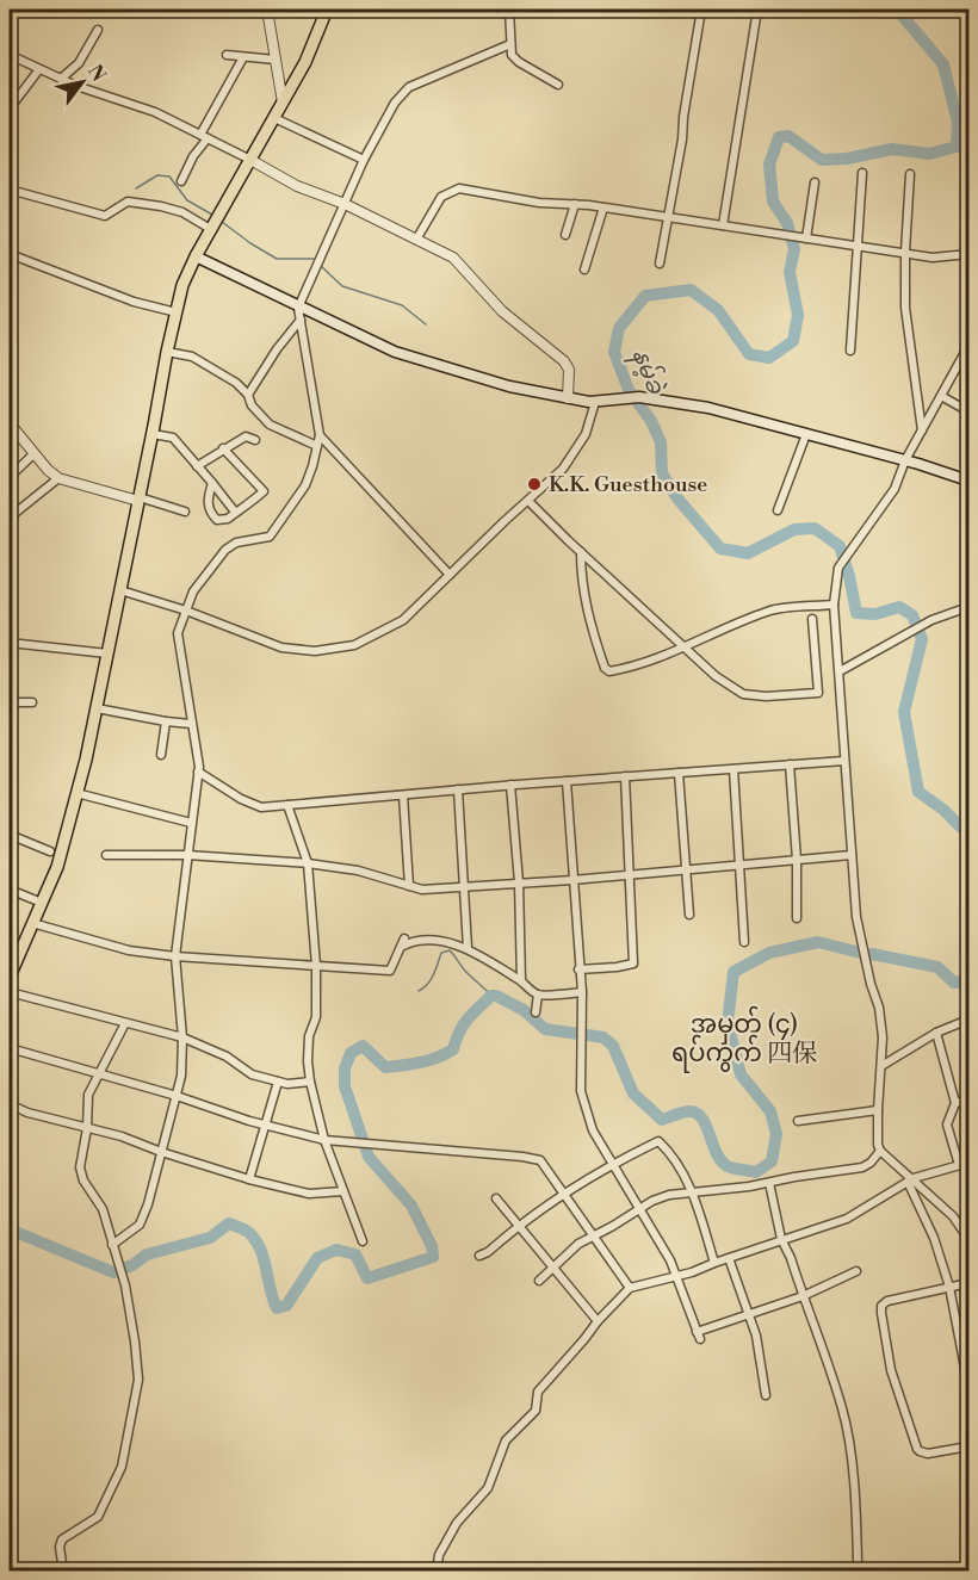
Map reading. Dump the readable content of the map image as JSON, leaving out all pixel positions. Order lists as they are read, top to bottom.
{
  "districts": ["အမှတ် (၄) ရပ်ကွက် 四保"],
  "water": ["နမ့်ခဲ"],
  "places": ["K.K. Guesthouse"],
  "north": "top right"
}
